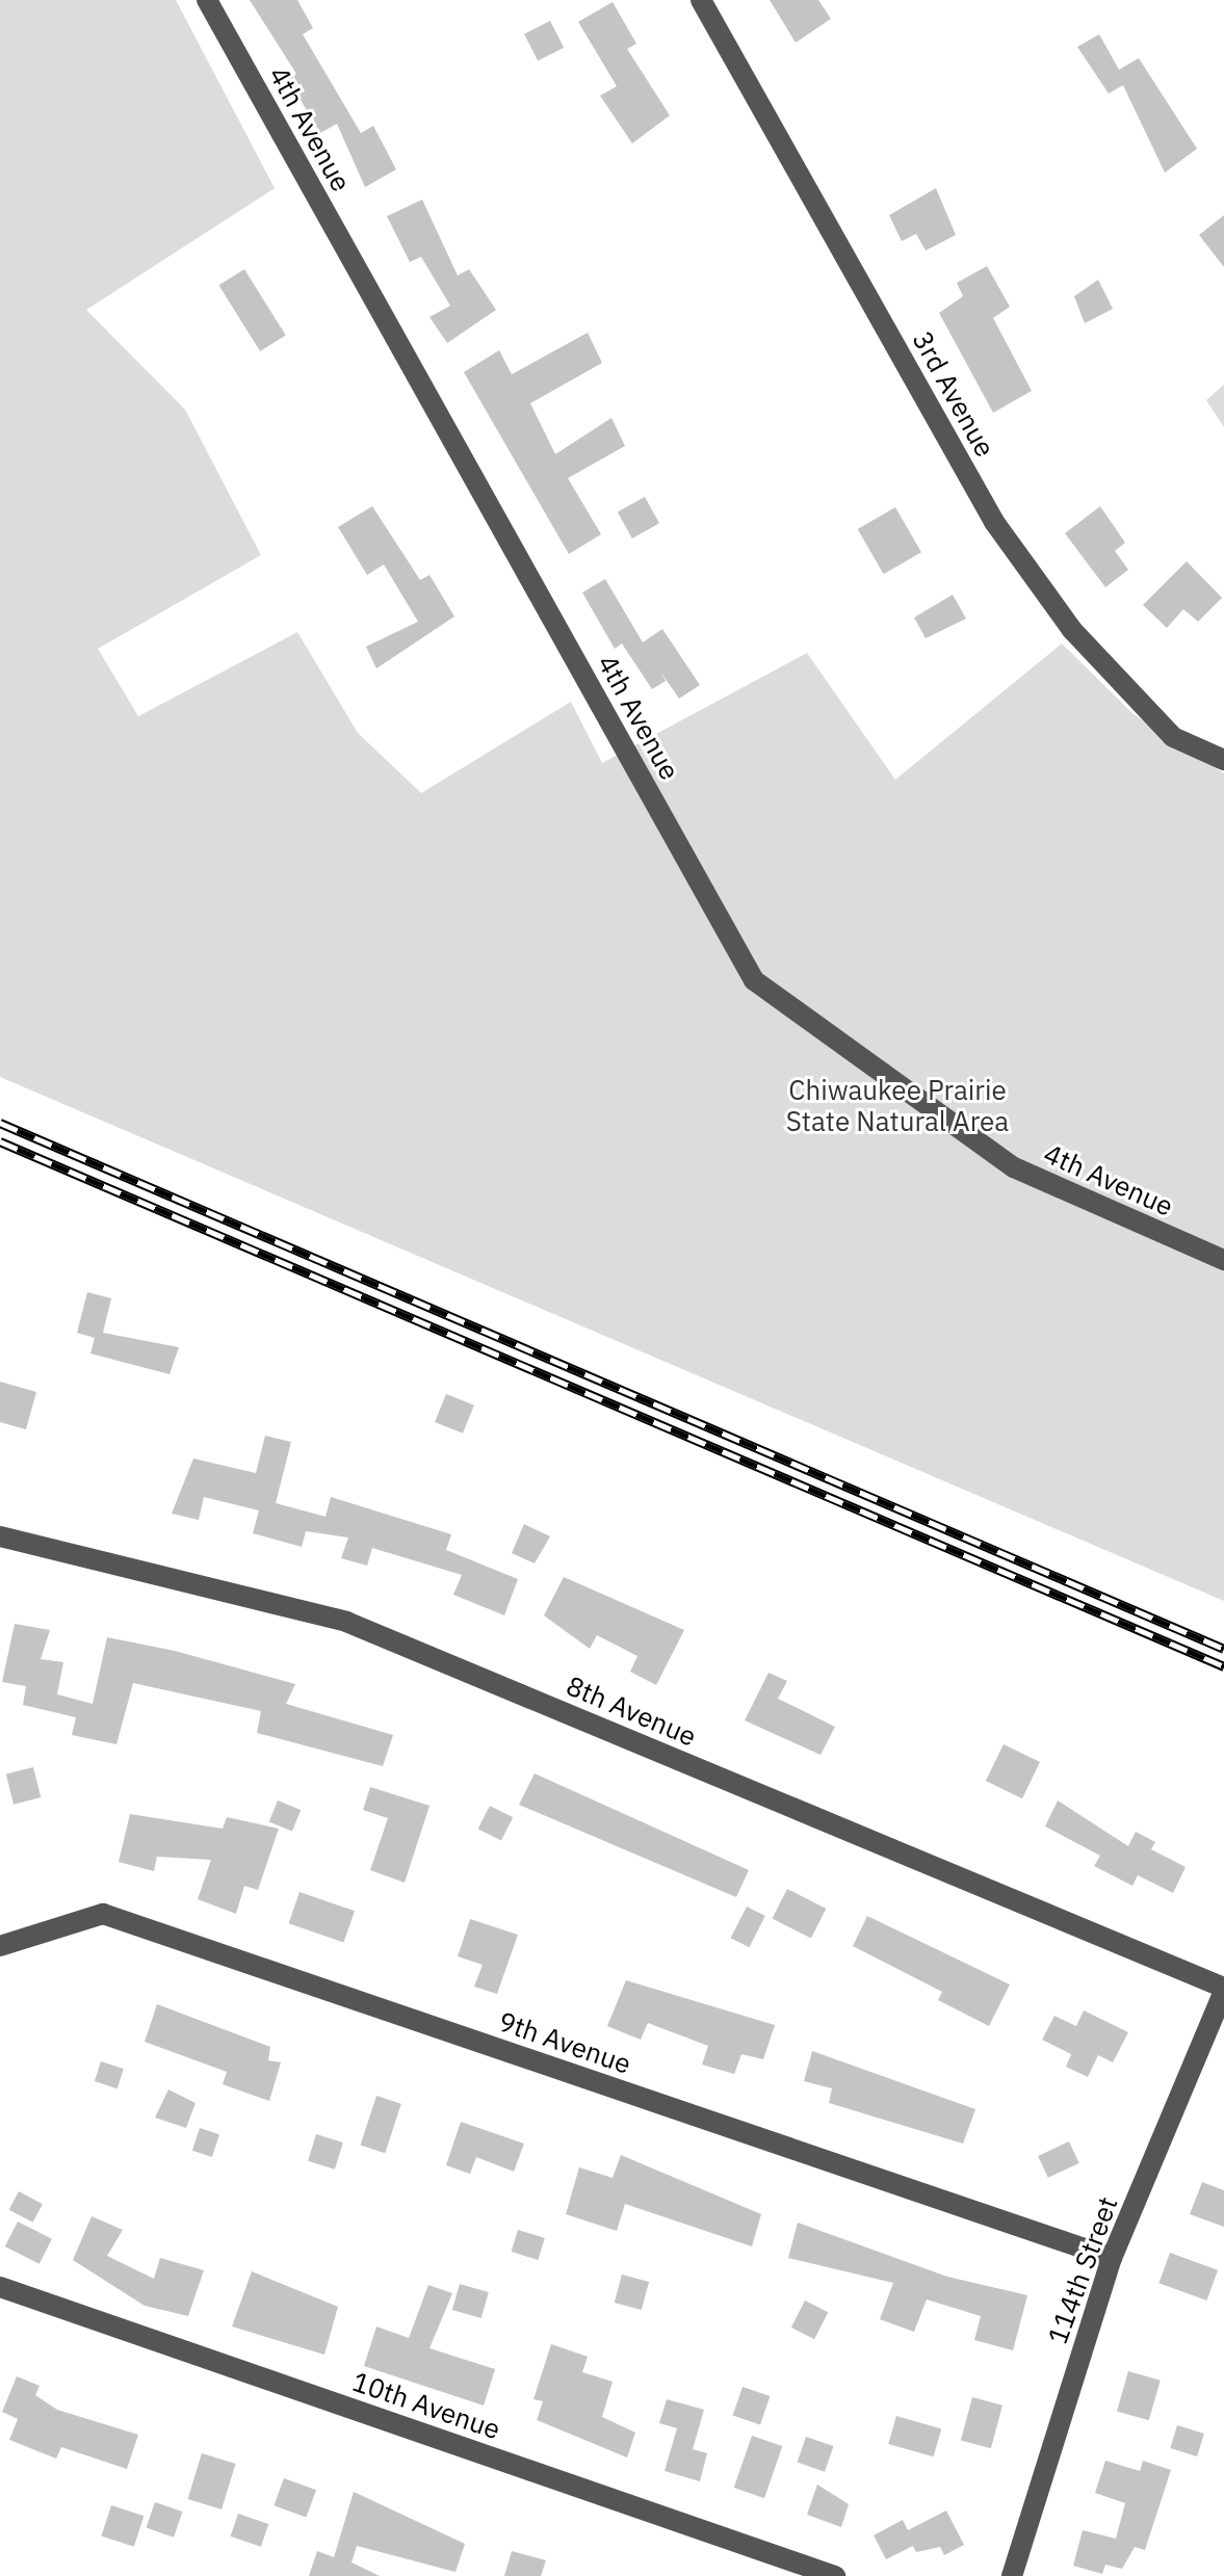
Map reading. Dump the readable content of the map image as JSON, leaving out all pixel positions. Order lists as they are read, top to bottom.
{
  "streets": {
    "street": [
      "4th Avenue",
      "3rd Avenue",
      "8th Avenue",
      "9th Avenue",
      "114th Street",
      "10th Avenue"
    ]
  },
  "crossings": [
    ["8th Avenue", "114th Street"],
    ["9th Avenue", "114th Street"]
  ],
  "parks": ["Chiwaukee Prairie State Natural Area"]
}
